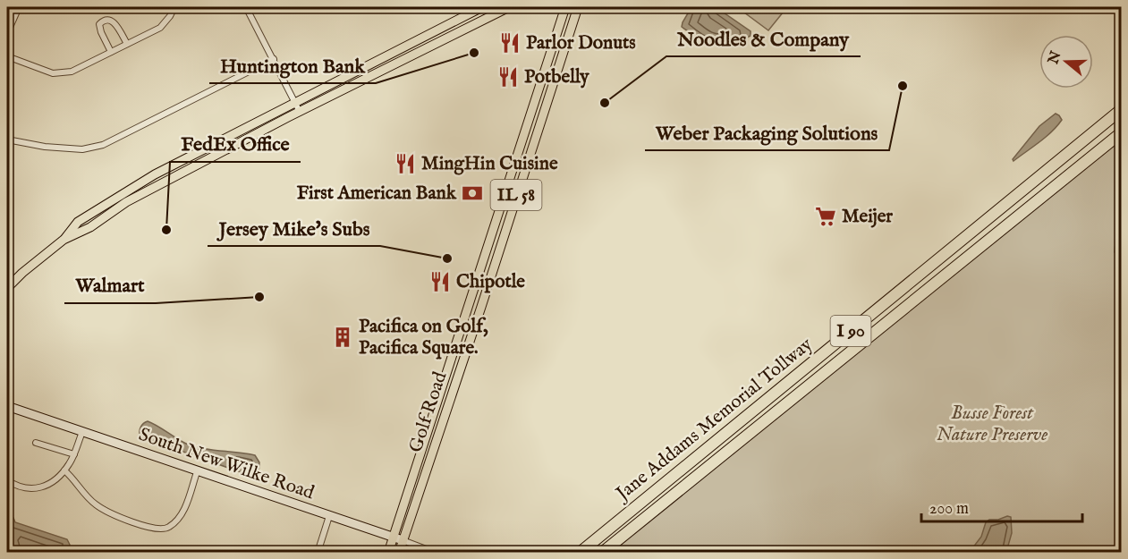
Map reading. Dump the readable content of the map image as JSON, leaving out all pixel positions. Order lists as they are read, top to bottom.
{
  "streets": {
    "highway": ["I 90", "Jane Addams Memorial Tollway"],
    "main road": ["IL 58", "Golf Road", "South New Wilke Road"]
  },
  "crossings": [
    ["Golf Road", "South New Wilke Road"]
  ],
  "parks": ["Busse Forest Nature Preserve"],
  "places": {
    "restaurant": [
      "Parlor Donuts",
      "Potbelly",
      "MingHin Cuisine",
      "Chipotle"
    ],
    "other": [
      "Huntington Bank",
      "Weber Packaging Solutions",
      "Noodles & Company",
      "FedEx Office",
      "Jersey Mike's Subs",
      "Walmart"
    ],
    "bank": ["First American Bank"],
    "supermarket": ["Meijer"],
    "building": ["Pacifica on Golf, Pacifica Square."]
  },
  "scale_bar": "200 m",
  "north": "left"
}
